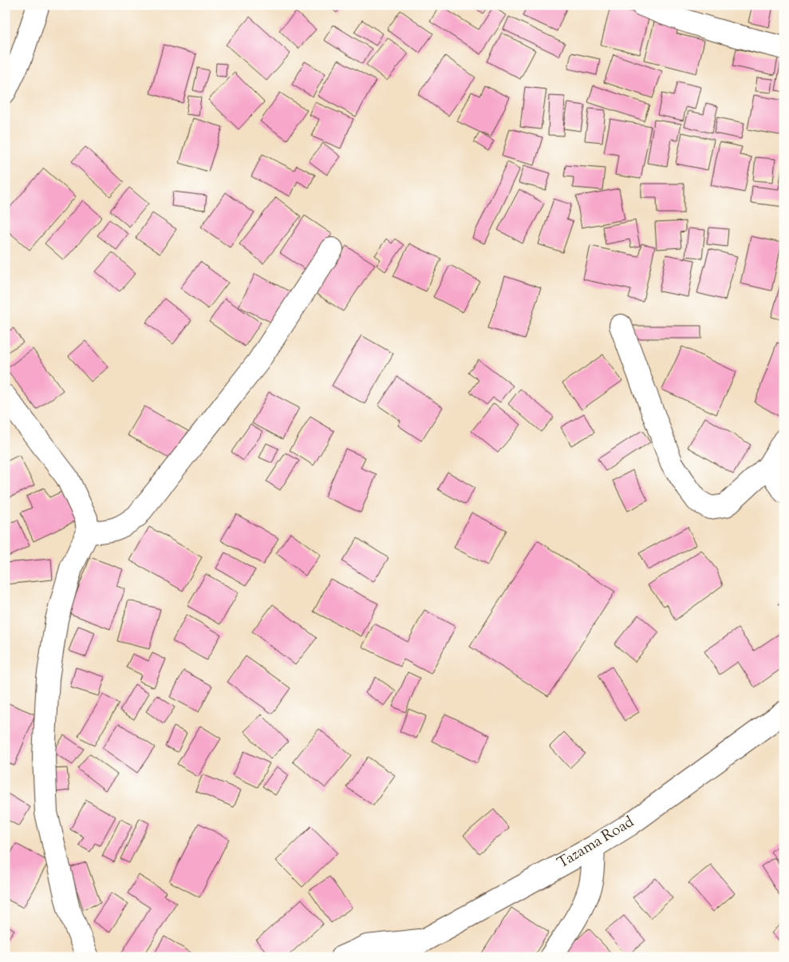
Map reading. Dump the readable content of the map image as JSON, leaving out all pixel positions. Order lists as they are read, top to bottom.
{
  "streets": {
    "street": ["Tazama Road"]
  }
}
